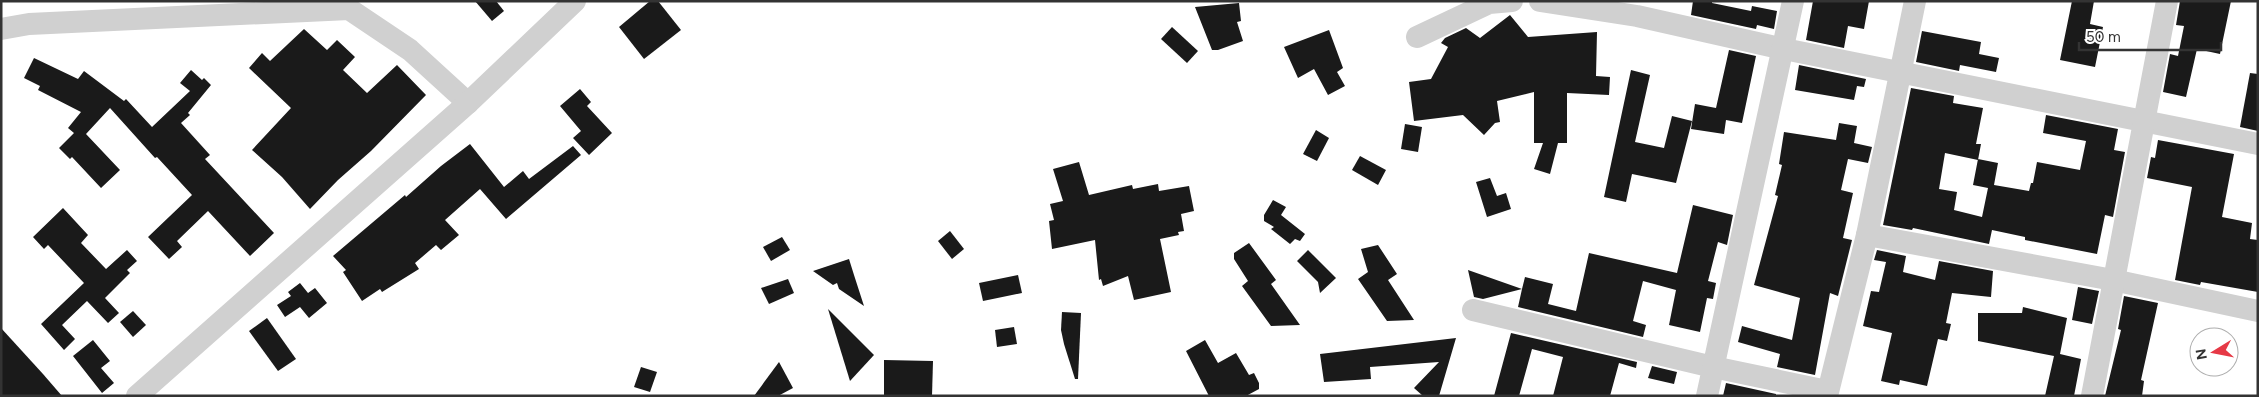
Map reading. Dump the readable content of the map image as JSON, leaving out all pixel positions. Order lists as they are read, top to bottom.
{
  "scale_bar": "50 m",
  "north": "left"
}
